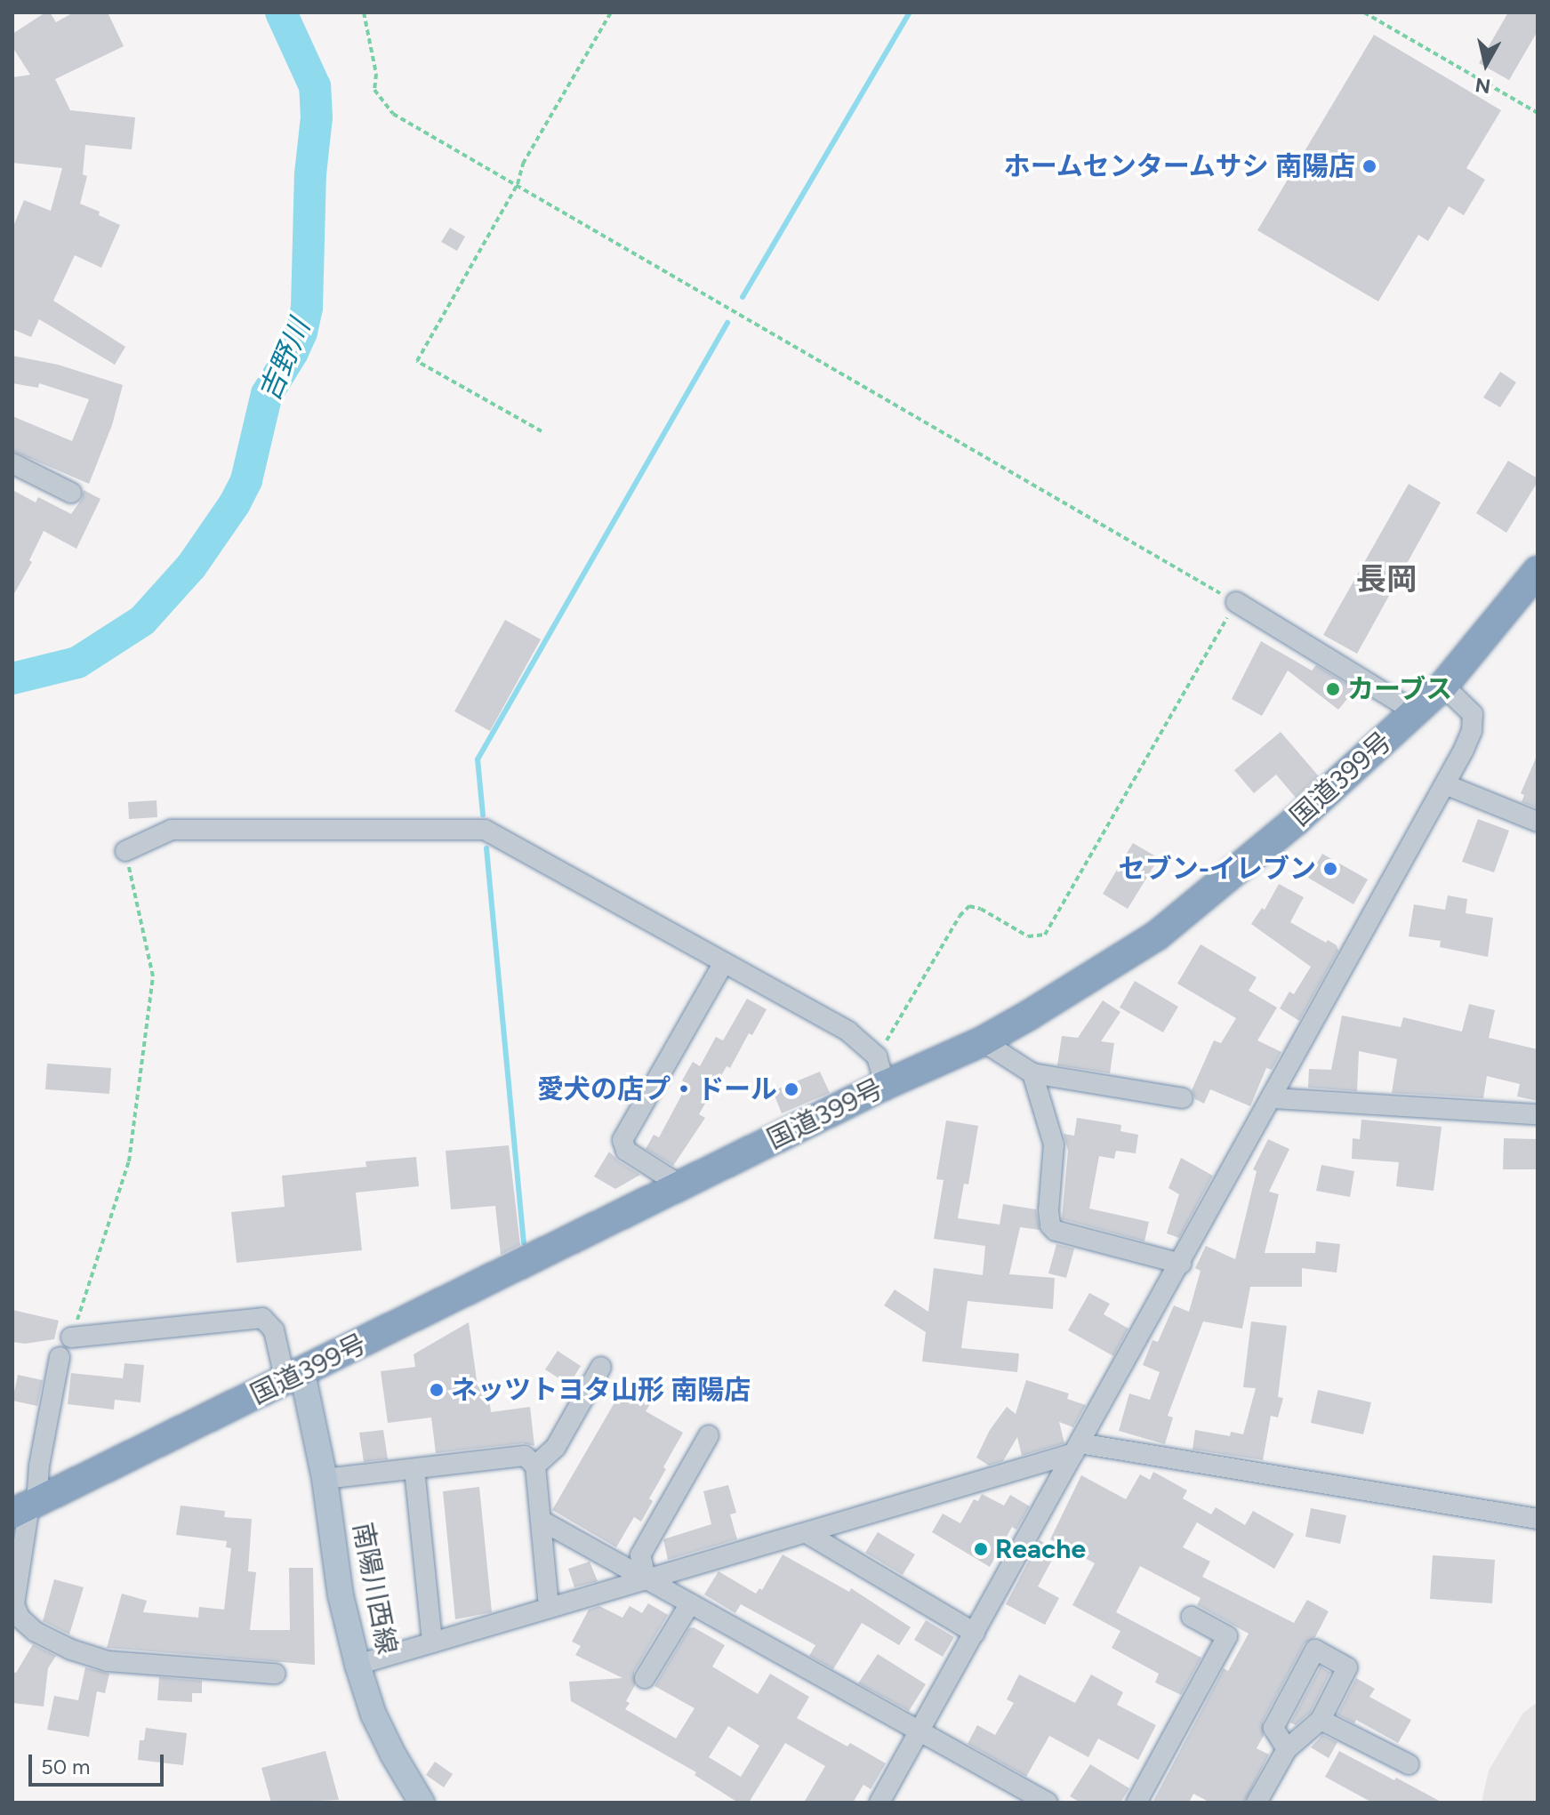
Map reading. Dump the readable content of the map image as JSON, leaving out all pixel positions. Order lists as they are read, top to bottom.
{
  "streets": {
    "highway": ["国道399号"],
    "main road": ["南陽川西線"]
  },
  "crossings": [
    ["国道399号", "南陽川西線"]
  ],
  "districts": ["長岡"],
  "water": ["吉野川"],
  "places": [
    "ホームセンタームサシ 南陽店",
    "カーブス",
    "セブン-イレブン",
    "愛犬の店プ・ドール",
    "ネッツトヨタ山形 南陽店",
    "Reache"
  ],
  "scale_bar": "50 m",
  "north": "bottom"
}
